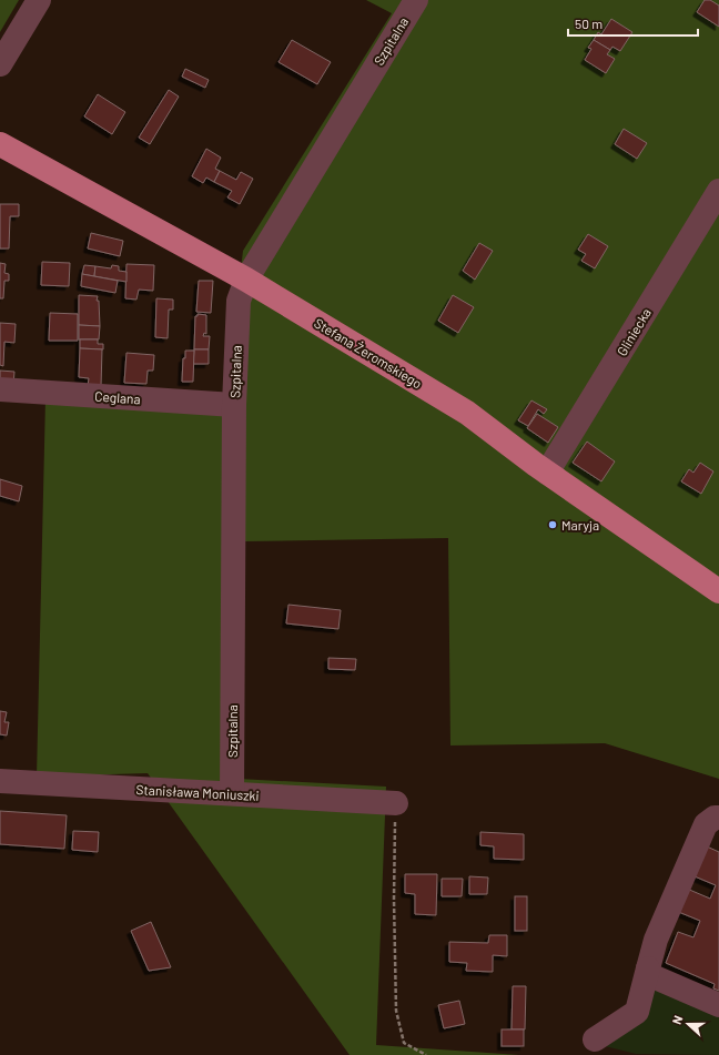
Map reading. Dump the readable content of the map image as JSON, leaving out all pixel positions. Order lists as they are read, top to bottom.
{
  "streets": {
    "main road": ["Stefana Żeromskiego"],
    "street": [
      "Szpitalna",
      "Gliniecka",
      "Ceglana",
      "Stanisława Moniuszki"
    ]
  },
  "crossings": [
    ["Szpitalna", "Stefana Żeromskiego"],
    ["Szpitalna", "Ceglana"],
    ["Szpitalna", "Stanisława Moniuszki"],
    ["Gliniecka", "Stefana Żeromskiego"]
  ],
  "places": ["Maryja"],
  "scale_bar": "50 m",
  "north": "left"
}
